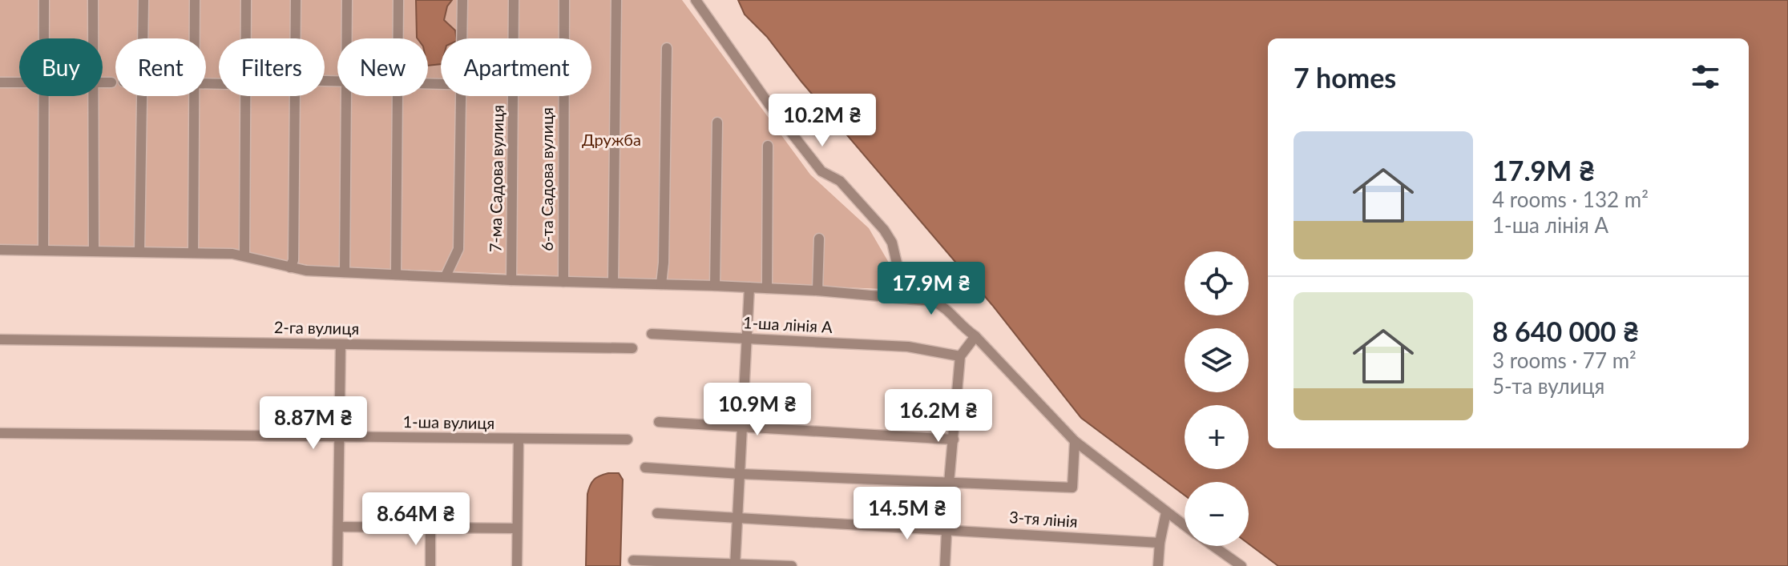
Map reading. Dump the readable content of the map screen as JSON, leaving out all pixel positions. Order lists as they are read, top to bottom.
{
  "streets": {
    "street": [
      "7-ма Садова вулиця",
      "6-та Садова вулиця",
      "1-ша лінія А",
      "2-га вулиця",
      "1-ша вулиця",
      "3-тя лінія"
    ]
  },
  "parks": ["Дружба"],
  "page": {
    "chip": [
      "Buy",
      "Rent",
      "Filters",
      "New",
      "Apartment"
    ],
    "heading": "7 homes",
    "price": [
      "10.2M ₴",
      "17.9M ₴",
      "10.9M ₴",
      "16.2M ₴",
      "8.87M ₴",
      "14.5M ₴",
      "8.64M ₴"
    ],
    "list": [
      {
        "name": "17.9M ₴",
        "note": "4 rooms · 132 m² · 1-ша лінія А"
      },
      {
        "name": "8 640 000 ₴",
        "note": "3 rooms · 77 m² · 5-та вулиця"
      }
    ],
    "map_buttons": ["+", "−"]
  }
}
